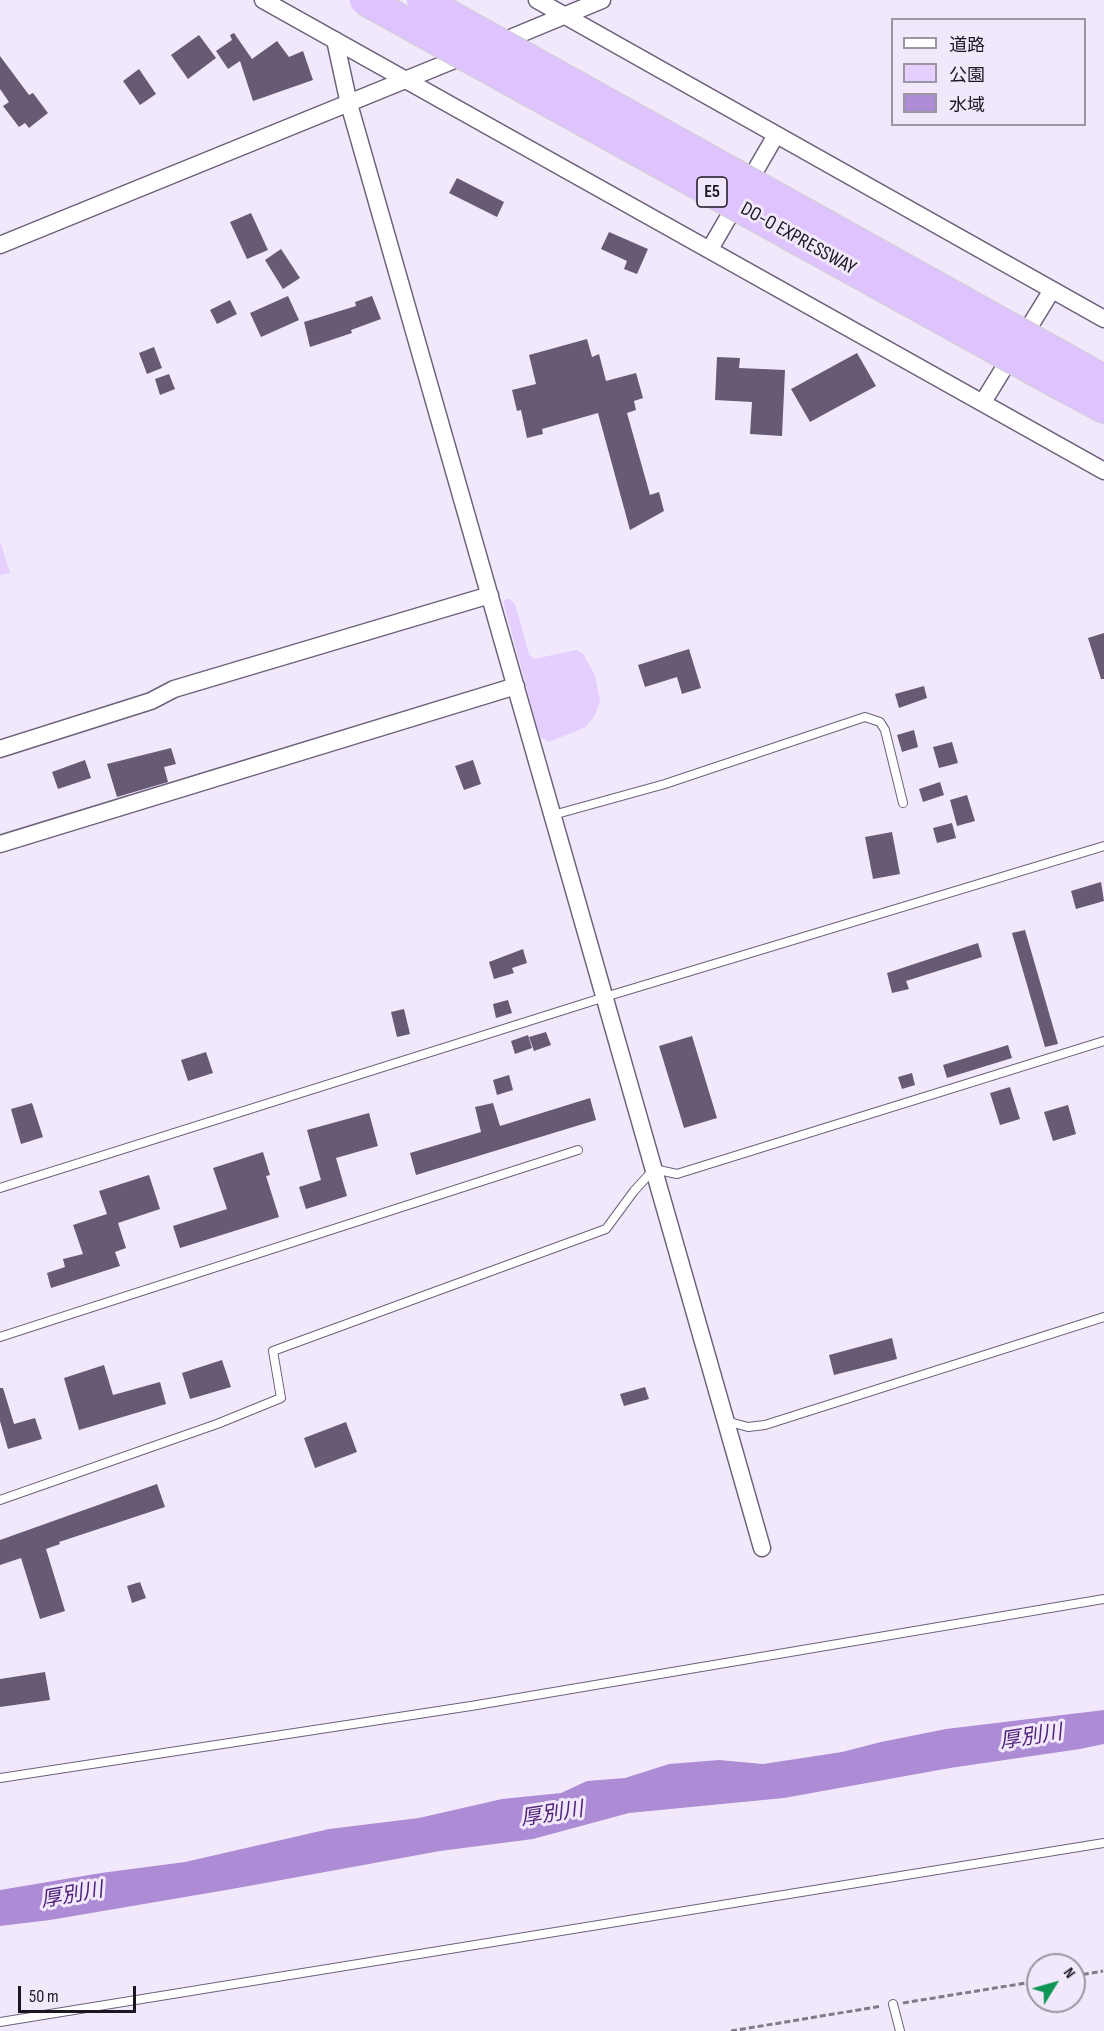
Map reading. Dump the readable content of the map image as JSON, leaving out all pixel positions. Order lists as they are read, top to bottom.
{
  "streets": {
    "highway": ["E5", "DO-O EXPRESSWAY"]
  },
  "water": ["厚別川"],
  "legend": ["道路", "公園", "水域"],
  "scale_bar": "50 m",
  "north": "top right"
}
